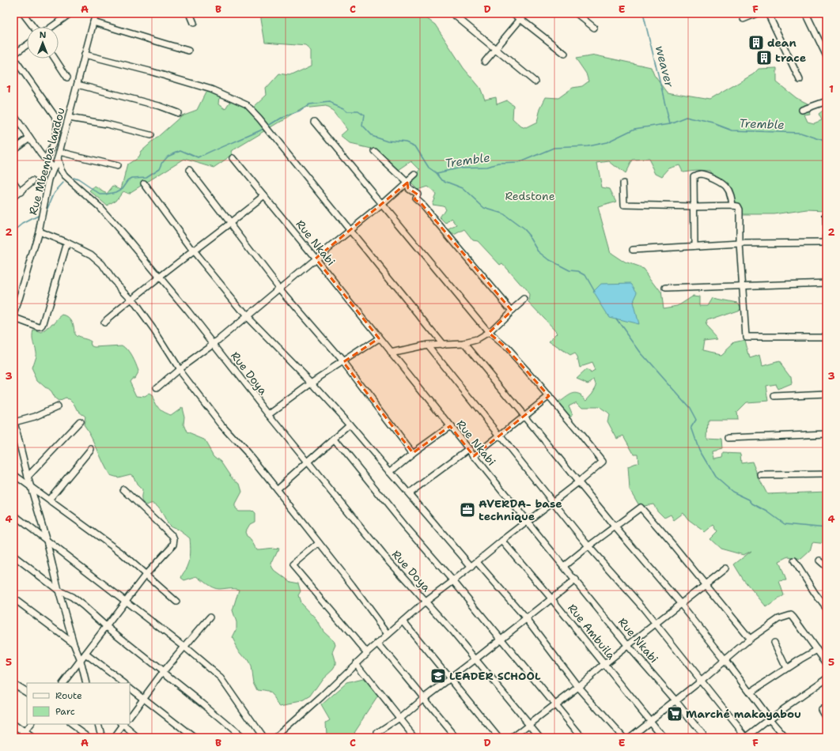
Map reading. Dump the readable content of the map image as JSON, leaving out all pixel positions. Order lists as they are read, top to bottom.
{
  "streets": {
    "street": [
      "Rue Mbemba landou",
      "Rue Nkabi",
      "Rue Doya",
      "Rue Ambuila"
    ]
  },
  "crossings": [
    ["Rue Mbemba landou", "Rue Doya"]
  ],
  "water": ["weaver", "Tremble"],
  "parks": ["Redstone"],
  "places": {
    "building": ["dean", "trace"],
    "office": ["AVERDA- base technique"],
    "school or university": ["LEADER SCHOOL"],
    "supermarket": ["Marché makayabou"]
  },
  "legend": ["Route", "Parc"],
  "north": "top",
  "grid": {
    "columns": [
      "A",
      "B",
      "C",
      "D",
      "E",
      "F"
    ],
    "rows": [
      "1",
      "2",
      "3",
      "4",
      "5"
    ]
  }
}
